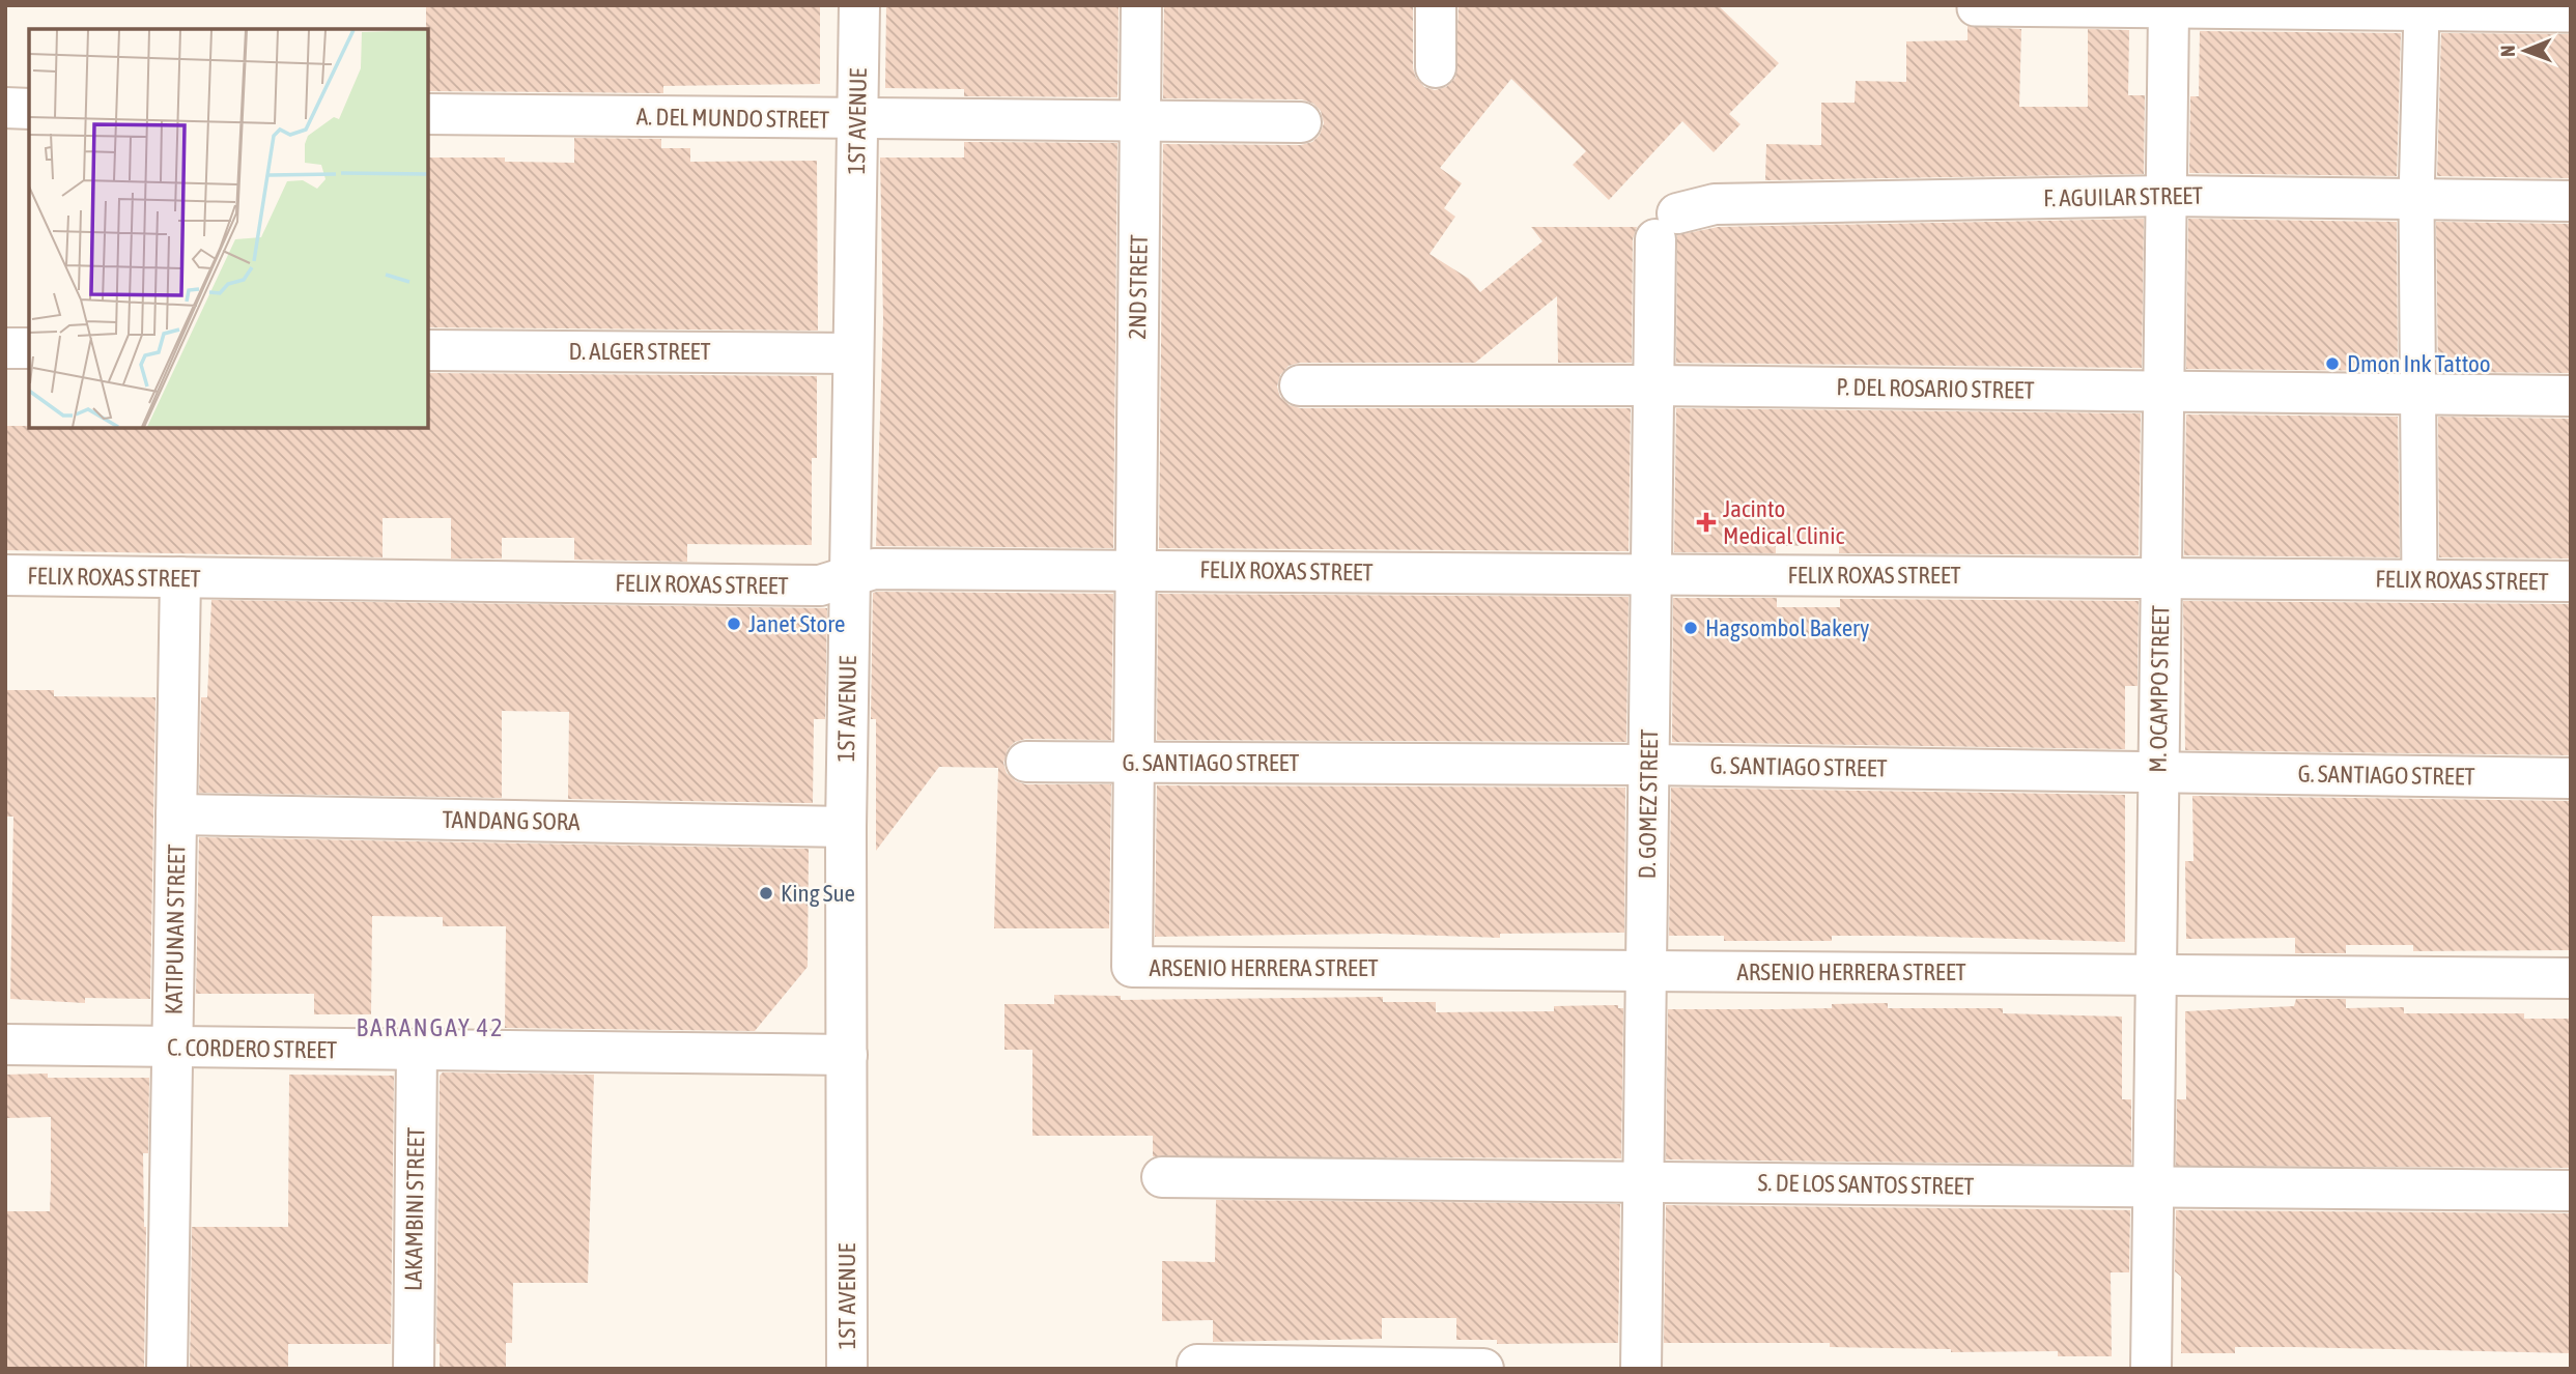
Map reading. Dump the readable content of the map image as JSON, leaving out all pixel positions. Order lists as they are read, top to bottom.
{
  "streets": {
    "street": [
      "A. DEL MUNDO STREET",
      "1ST AVENUE",
      "F. AGUILAR STREET",
      "2ND STREET",
      "D. ALGER STREET",
      "P. DEL ROSARIO STREET",
      "FELIX ROXAS STREET",
      "M. OCAMPO STREET",
      "G. SANTIAGO STREET",
      "D. GOMEZ STREET",
      "TANDANG SORA",
      "KATIPUNAN STREET",
      "ARSENIO HERRERA STREET",
      "C. CORDERO STREET",
      "S. DE LOS SANTOS STREET",
      "LAKAMBINI STREET"
    ]
  },
  "crossings": [
    ["A. DEL MUNDO STREET", "1ST AVENUE"],
    ["A. DEL MUNDO STREET", "2ND STREET"],
    ["1ST AVENUE", "D. ALGER STREET"],
    ["1ST AVENUE", "FELIX ROXAS STREET"],
    ["1ST AVENUE", "TANDANG SORA"],
    ["1ST AVENUE", "C. CORDERO STREET"],
    ["F. AGUILAR STREET", "M. OCAMPO STREET"],
    ["F. AGUILAR STREET", "D. GOMEZ STREET"],
    ["2ND STREET", "FELIX ROXAS STREET"],
    ["2ND STREET", "G. SANTIAGO STREET"],
    ["2ND STREET", "ARSENIO HERRERA STREET"],
    ["P. DEL ROSARIO STREET", "M. OCAMPO STREET"],
    ["P. DEL ROSARIO STREET", "D. GOMEZ STREET"],
    ["FELIX ROXAS STREET", "M. OCAMPO STREET"],
    ["FELIX ROXAS STREET", "D. GOMEZ STREET"],
    ["FELIX ROXAS STREET", "KATIPUNAN STREET"],
    ["M. OCAMPO STREET", "G. SANTIAGO STREET"],
    ["M. OCAMPO STREET", "ARSENIO HERRERA STREET"],
    ["M. OCAMPO STREET", "S. DE LOS SANTOS STREET"],
    ["G. SANTIAGO STREET", "D. GOMEZ STREET"],
    ["D. GOMEZ STREET", "ARSENIO HERRERA STREET"],
    ["D. GOMEZ STREET", "S. DE LOS SANTOS STREET"],
    ["TANDANG SORA", "KATIPUNAN STREET"],
    ["KATIPUNAN STREET", "C. CORDERO STREET"],
    ["C. CORDERO STREET", "LAKAMBINI STREET"]
  ],
  "districts": ["BARANGAY 42"],
  "places": {
    "other": [
      "Dmon Ink Tattoo",
      "Janet Store",
      "Hagsombol Bakery",
      "King Sue"
    ],
    "health": ["Jacinto Medical Clinic"]
  },
  "north": "left"
}
